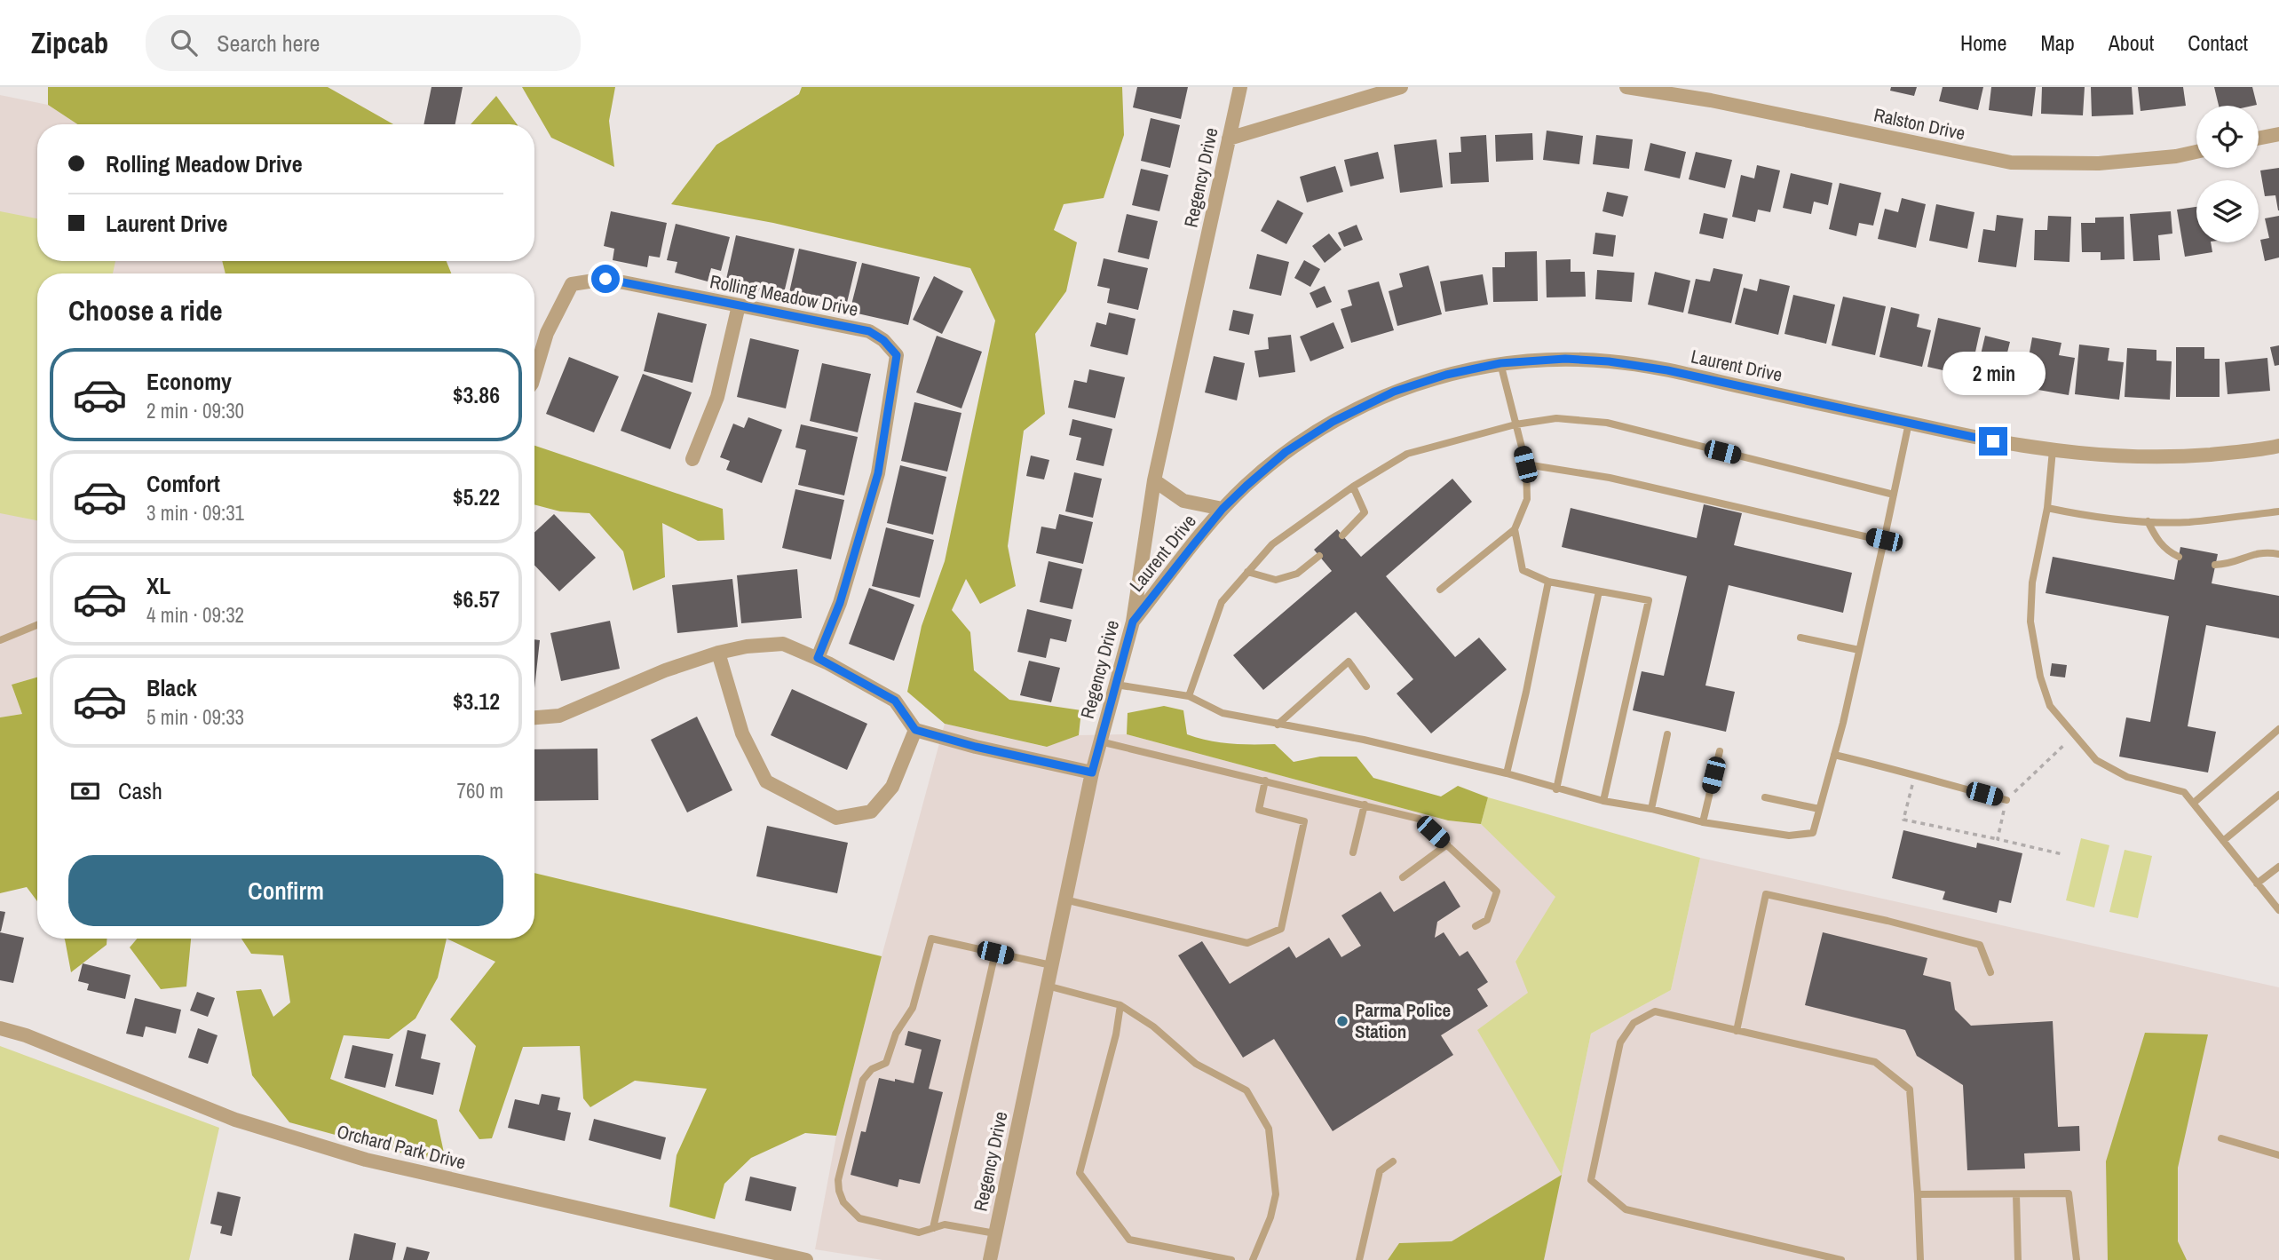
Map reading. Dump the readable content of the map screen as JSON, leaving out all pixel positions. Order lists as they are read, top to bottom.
{
  "streets": {
    "street": [
      "Ralston Drive",
      "Regency Drive",
      "Rolling Meadow Drive",
      "Laurent Drive",
      "Orchard Park Drive"
    ]
  },
  "crossings": [
    ["Regency Drive", "Laurent Drive"]
  ],
  "places": ["Parma Police Station"],
  "page": {
    "header": "Zipcab",
    "search": "Search here",
    "nav": [
      "Home",
      "Map",
      "About",
      "Contact"
    ],
    "banner": ["Rolling Meadow Drive", "Laurent Drive"],
    "heading": "Choose a ride",
    "list": [
      {
        "name": "Economy",
        "note": "2 min · 09:30",
        "value": "$3.86"
      },
      {
        "name": "Comfort",
        "note": "3 min · 09:31",
        "value": "$5.22"
      },
      {
        "name": "XL",
        "note": "4 min · 09:32",
        "value": "$6.57"
      },
      {
        "name": "Black",
        "note": "5 min · 09:33",
        "value": "$3.12"
      }
    ],
    "bubble": "2 min",
    "pay": ["Cash", "760 m"],
    "buttons": "Confirm"
  }
}
